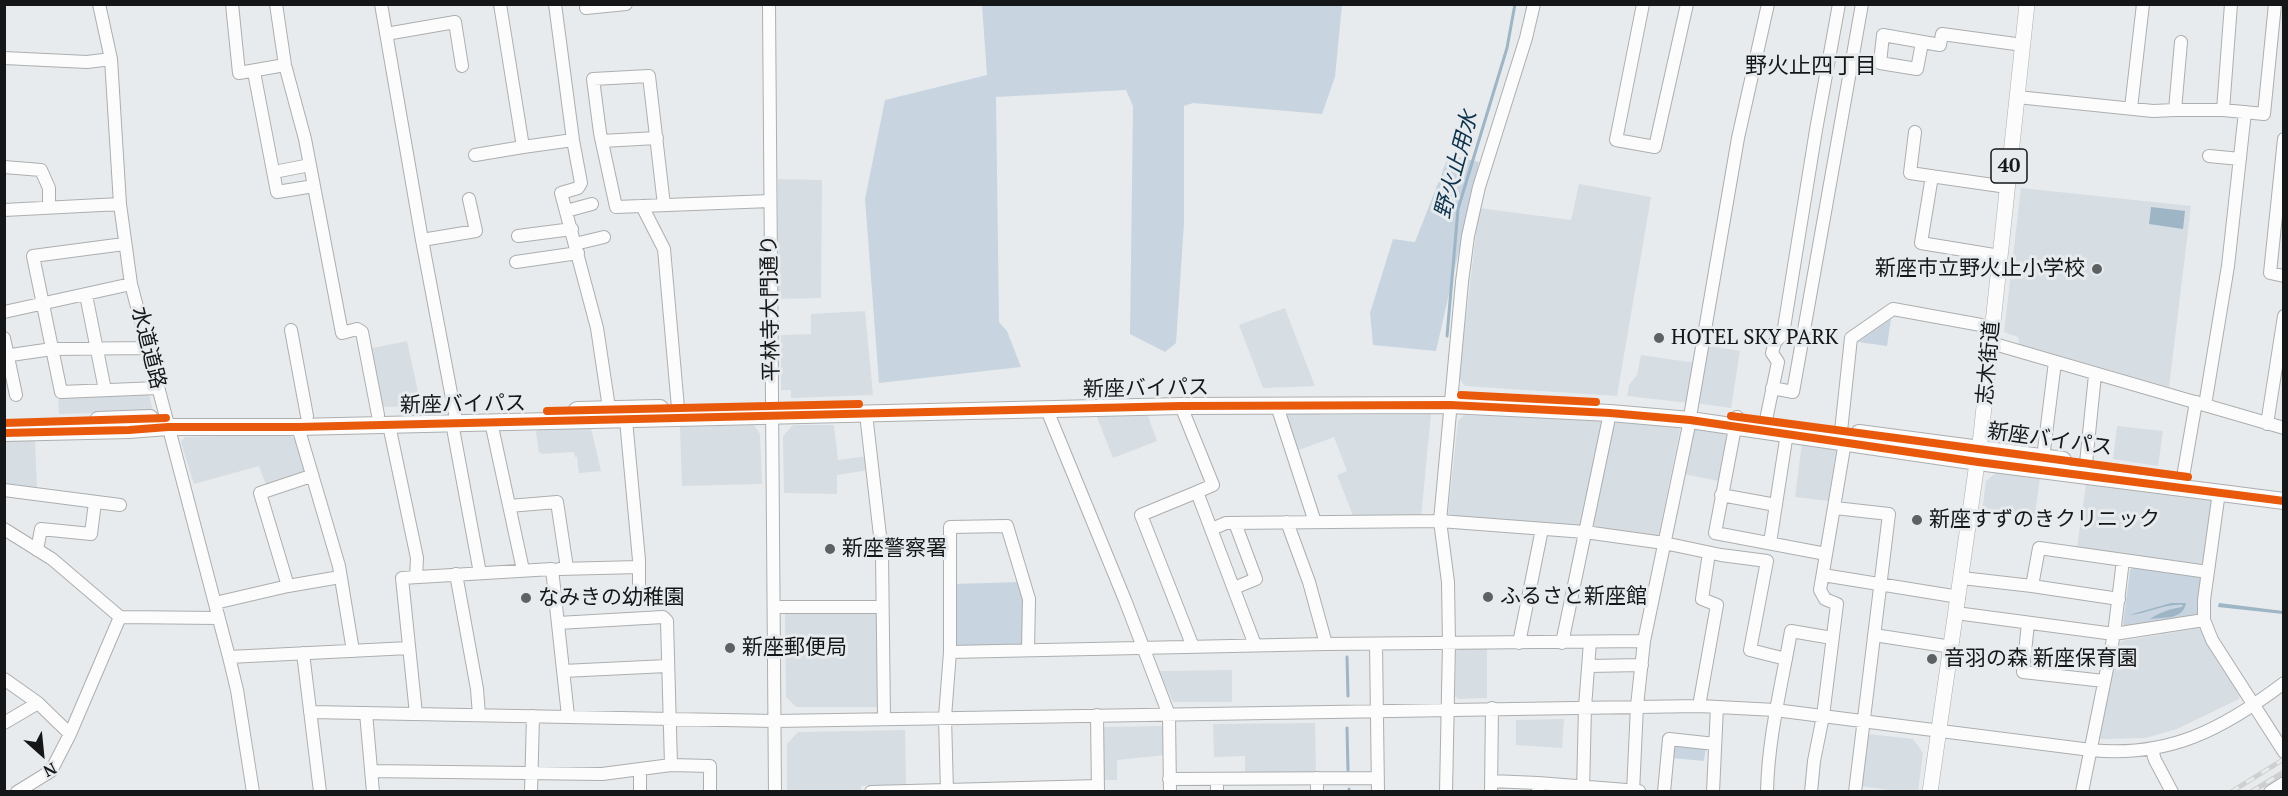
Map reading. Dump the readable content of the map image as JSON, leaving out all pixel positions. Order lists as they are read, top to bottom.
{
  "streets": {
    "highway": ["新座バイパス"],
    "main road": ["40", "志木街道"],
    "street": ["平林寺大門通り", "水道道路"]
  },
  "crossings": [
    ["平林寺大門通り", "新座バイパス"],
    ["水道道路", "新座バイパス"],
    ["志木街道", "新座バイパス"]
  ],
  "districts": ["野火止四丁目"],
  "water": ["野火止用水"],
  "places": [
    "新座市立野火止小学校",
    "HOTEL SKY PARK",
    "新座すずのきクリニック",
    "新座警察署",
    "ふるさと新座館",
    "なみきの幼稚園",
    "新座郵便局",
    "音羽の森 新座保育園"
  ],
  "north": "bottom right"
}
